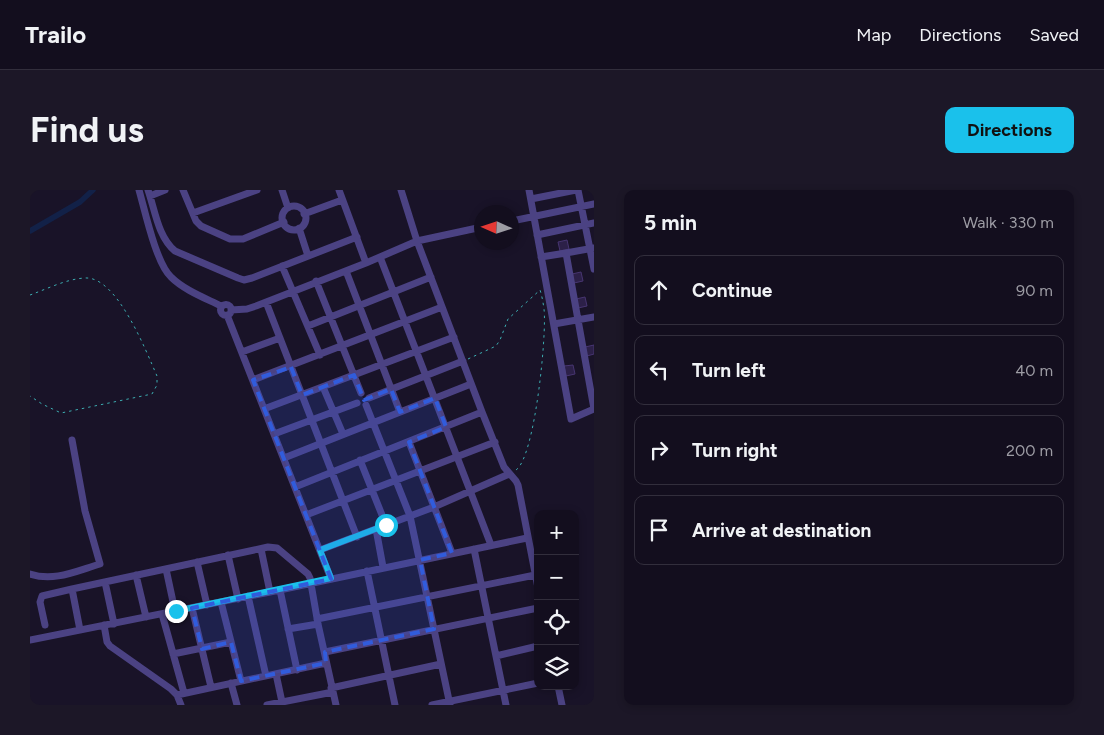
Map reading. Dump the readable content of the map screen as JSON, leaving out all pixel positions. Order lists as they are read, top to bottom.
{
  "north": "left",
  "page": {
    "header": "Trailo",
    "nav": ["Map", "Directions", "Saved"],
    "buttons": "Directions",
    "title": "Find us",
    "heading": ["5 min", "Walk · 330 m"],
    "list": [
      ["Continue", "90 m"],
      ["Turn left", "40 m"],
      ["Turn right", "200 m"],
      "Arrive at destination"
    ],
    "map_buttons": ["+", "−"]
  }
}
